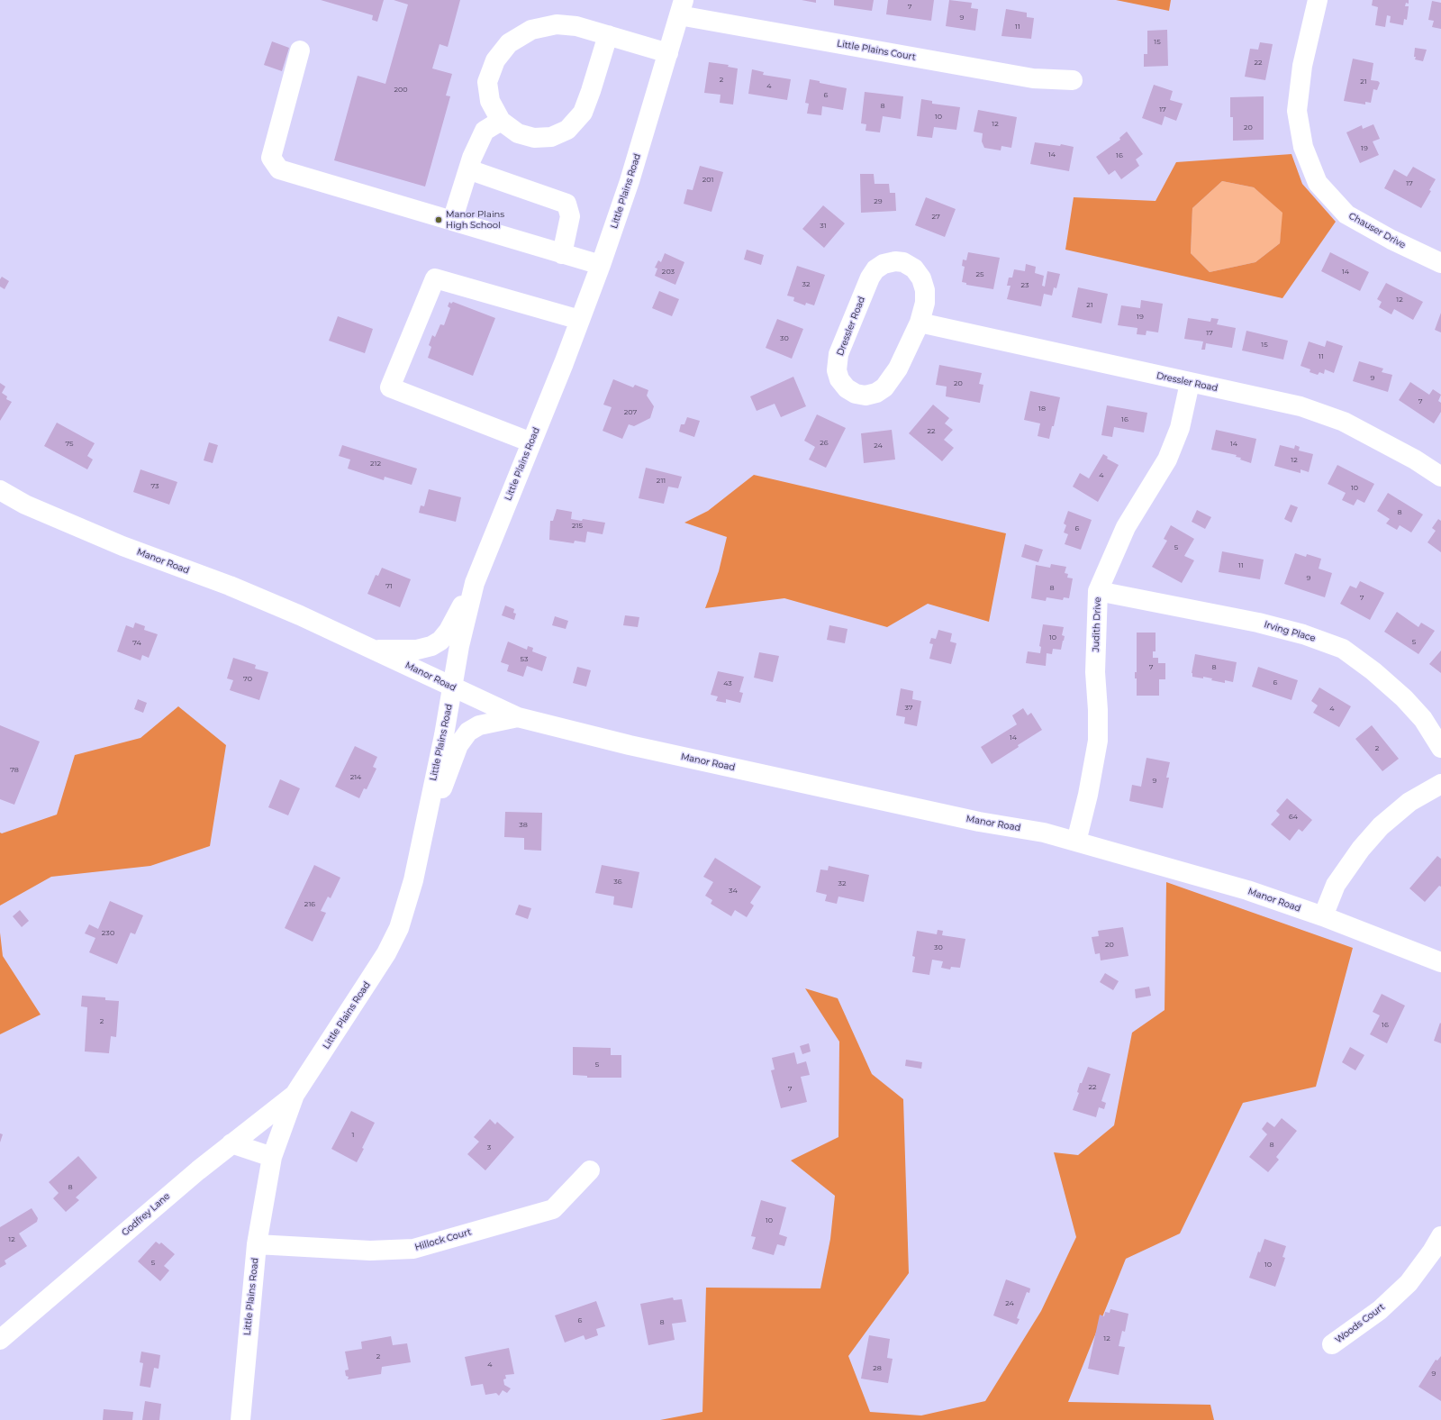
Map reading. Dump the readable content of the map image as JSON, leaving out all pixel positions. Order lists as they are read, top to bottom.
{
  "streets": {
    "street": [
      "Little Plains Court",
      "Little Plains Road",
      "Chauser Drive",
      "Dressler Road",
      "Manor Road",
      "Judith Drive",
      "Irving Place",
      "Godfrey Lane",
      "Hillock Court",
      "Woods Court"
    ]
  },
  "crossings": [
    ["Little Plains Court", "Little Plains Road"],
    ["Little Plains Road", "Manor Road"],
    ["Little Plains Road", "Godfrey Lane"],
    ["Little Plains Road", "Hillock Court"],
    ["Dressler Road", "Judith Drive"],
    ["Manor Road", "Judith Drive"],
    ["Judith Drive", "Irving Place"]
  ],
  "places": ["Manor Plains High School"],
  "house_numbers": [
    "7",
    "9",
    "11",
    "15",
    "22",
    "2",
    "21",
    "4",
    "200",
    "6",
    "8",
    "17",
    "10",
    "12",
    "20",
    "19",
    "14",
    "16",
    "201",
    "17",
    "29",
    "27",
    "31",
    "203",
    "14",
    "25",
    "32",
    "23",
    "12",
    "21",
    "19",
    "17",
    "30",
    "15",
    "11",
    "9",
    "20",
    "7",
    "18",
    "207",
    "16",
    "22",
    "26",
    "75",
    "14",
    "24",
    "12",
    "212",
    "4",
    "211",
    "73",
    "10",
    "8",
    "215",
    "6",
    "5",
    "11",
    "9",
    "71",
    "8",
    "7",
    "10",
    "5",
    "74",
    "53",
    "7",
    "8",
    "70",
    "6",
    "43",
    "37",
    "4",
    "14",
    "2",
    "78",
    "214",
    "9",
    "64",
    "38",
    "36",
    "32",
    "34",
    "216",
    "230",
    "20",
    "30",
    "2",
    "16",
    "5",
    "22",
    "7",
    "1",
    "8",
    "3",
    "8",
    "10",
    "12",
    "5",
    "10",
    "24",
    "6",
    "8",
    "12",
    "2",
    "4",
    "28",
    "9"
  ]
}
